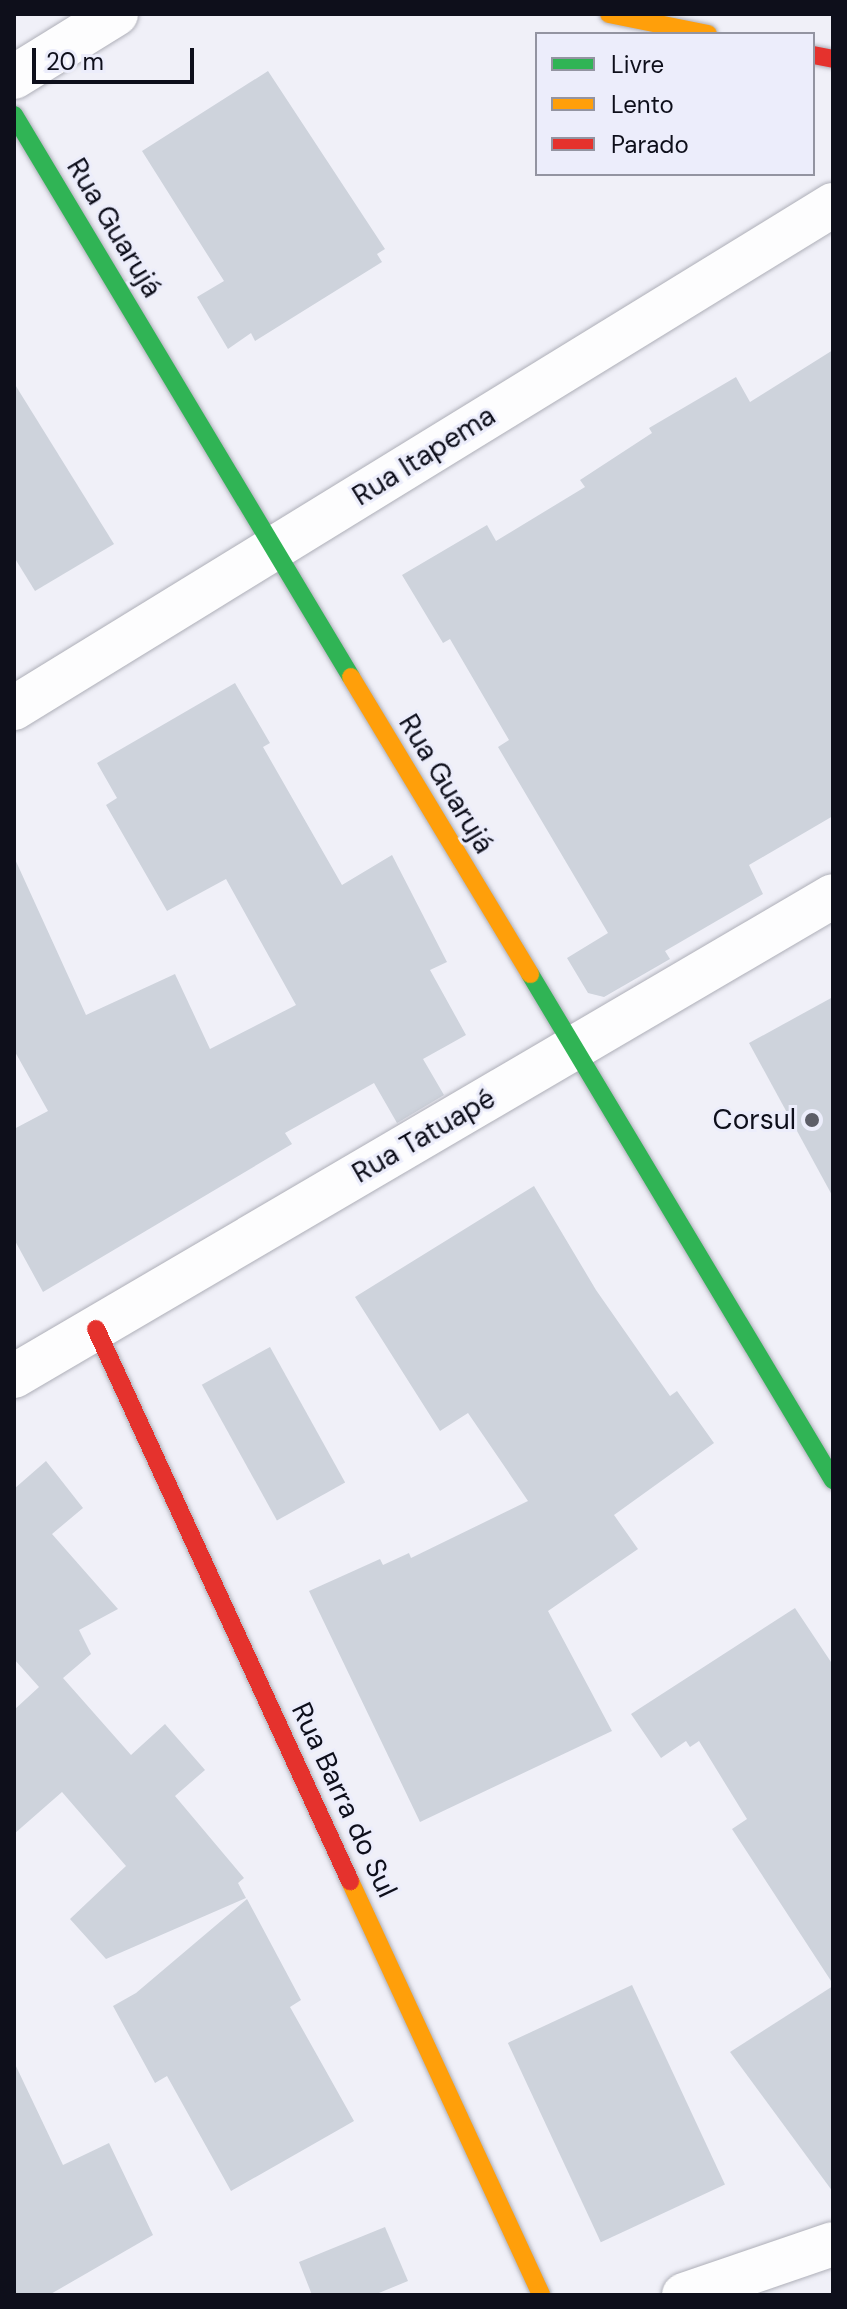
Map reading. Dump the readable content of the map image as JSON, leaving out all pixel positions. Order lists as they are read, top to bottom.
{
  "streets": {
    "street": [
      "Rua Guarujá",
      "Rua Itapema",
      "Rua Tatuapé",
      "Rua Barra do Sul"
    ]
  },
  "crossings": [
    ["Rua Guarujá", "Rua Itapema"],
    ["Rua Guarujá", "Rua Tatuapé"],
    ["Rua Tatuapé", "Rua Barra do Sul"]
  ],
  "places": ["Corsul"],
  "legend": ["Livre", "Lento", "Parado"],
  "scale_bar": "20 m"
}
